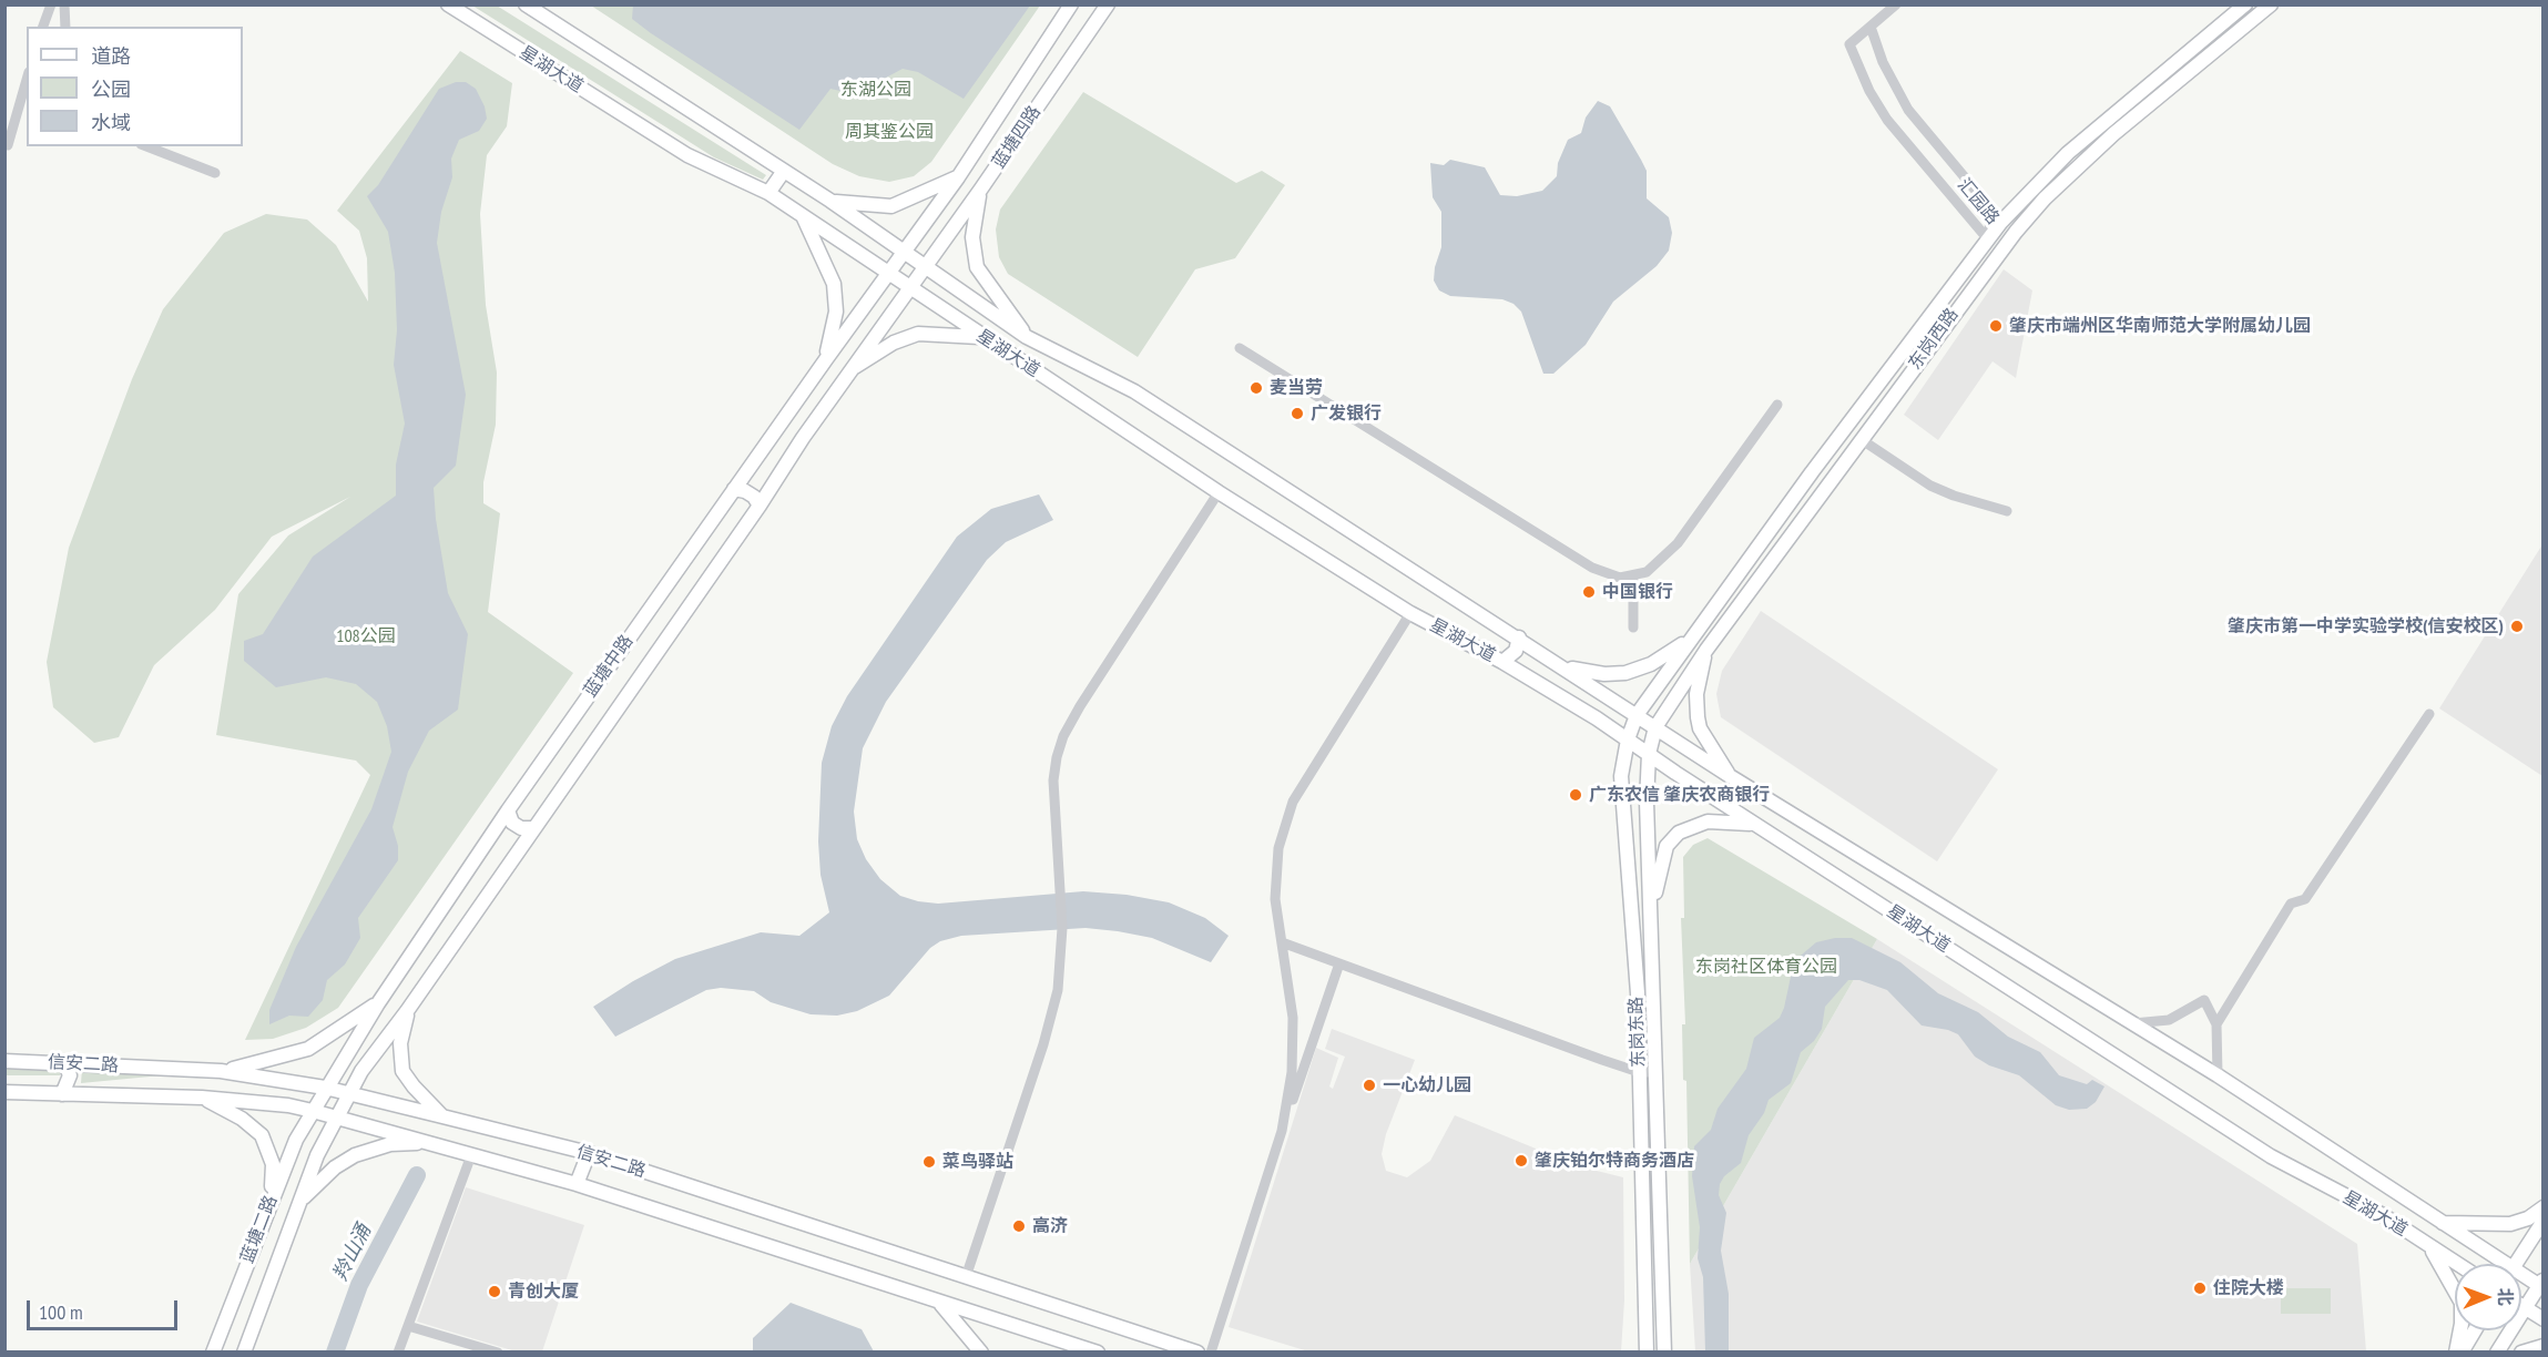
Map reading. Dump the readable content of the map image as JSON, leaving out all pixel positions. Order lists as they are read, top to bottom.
{
  "streets": {
    "main road": [
      "星湖大道",
      "蓝塘四路",
      "东岗西路",
      "蓝塘中路",
      "东岗东路",
      "信安二路",
      "蓝塘二路"
    ],
    "street": ["汇园路"]
  },
  "crossings": [
    ["星湖大道", "蓝塘四路"],
    ["星湖大道", "东岗西路"],
    ["星湖大道", "蓝塘中路"],
    ["星湖大道", "东岗东路"],
    ["蓝塘四路", "蓝塘中路"],
    ["汇园路", "东岗西路"],
    ["东岗西路", "东岗东路"],
    ["蓝塘中路", "信安二路"],
    ["蓝塘中路", "蓝塘二路"],
    ["信安二路", "蓝塘二路"]
  ],
  "water": ["羚山涌"],
  "parks": [
    "东湖公园",
    "周其鉴公园",
    "108公园",
    "东岗社区体育公园"
  ],
  "places": [
    "肇庆市端州区华南师范大学附属幼儿园",
    "麦当劳",
    "广发银行",
    "中国银行",
    "肇庆市第一中学实验学校(信安校区)",
    "广东农信 肇庆农商银行",
    "一心幼儿园",
    "肇庆铂尔特商务酒店",
    "菜鸟驿站",
    "高济",
    "住院大楼",
    "青创大厦"
  ],
  "legend": ["道路", "公园", "水域"],
  "scale_bar": "100 m",
  "north": "right"
}
